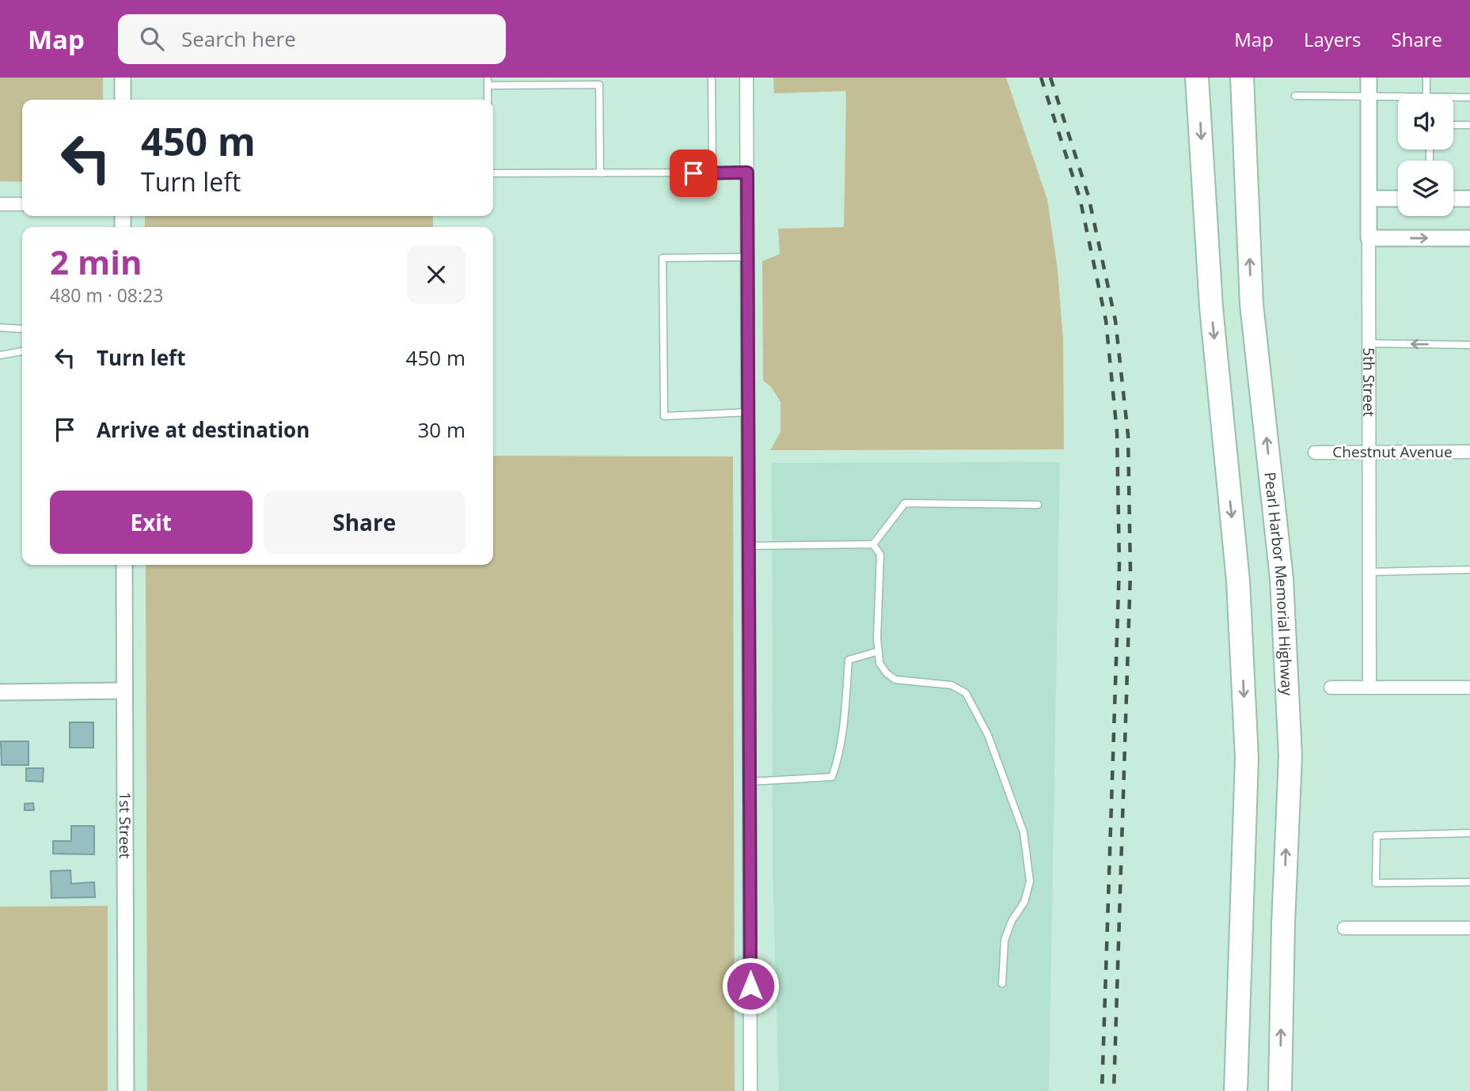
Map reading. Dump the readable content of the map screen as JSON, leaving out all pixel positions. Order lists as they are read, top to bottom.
{
  "streets": {
    "highway": ["Pearl Harbor Memorial Highway"],
    "street": ["5th Street", "Chestnut Avenue", "1st Street"]
  },
  "crossings": [
    ["5th Street", "Chestnut Avenue"]
  ],
  "page": {
    "header": "Map",
    "search": "Search here",
    "nav": ["Map", "Layers", "Share"],
    "turn": ["450 m", "Turn left"],
    "heading": ["2 min", "480 m · 08:23"],
    "list": [
      {
        "name": "Turn left",
        "value": "450 m"
      },
      {
        "name": "Arrive at destination",
        "value": "30 m"
      }
    ],
    "buttons": ["Exit", "Share"]
  }
}
